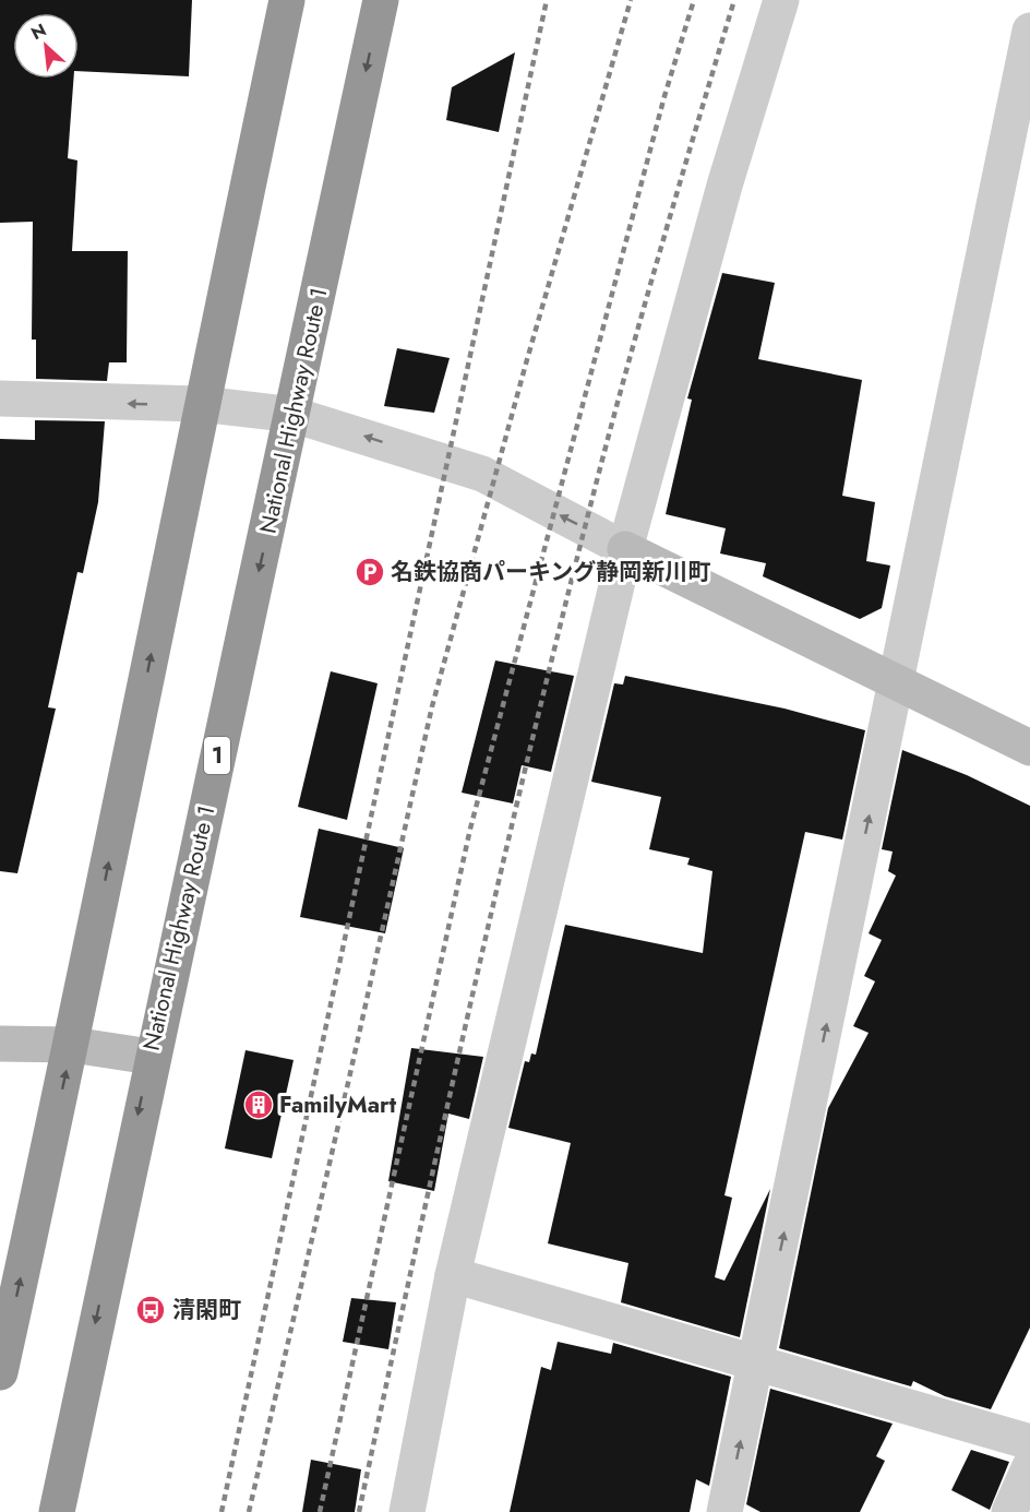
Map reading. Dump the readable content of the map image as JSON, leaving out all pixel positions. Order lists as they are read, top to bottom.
{
  "streets": {
    "highway": ["National Highway Route 1", "1"]
  },
  "places": {
    "parking": ["名鉄協商パーキング静岡新川町"],
    "building": ["FamilyMart"],
    "bus stop": ["清閑町"]
  },
  "north": "top left"
}
